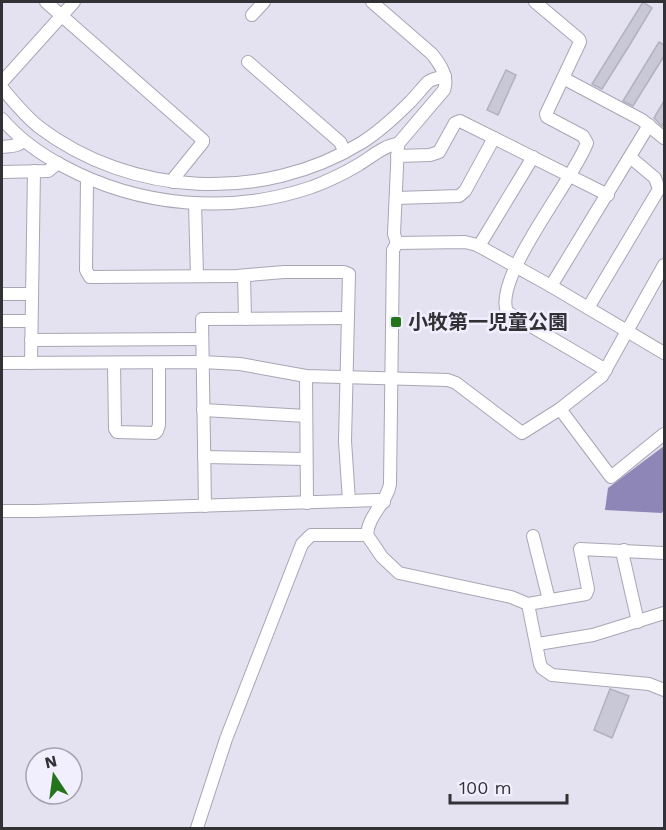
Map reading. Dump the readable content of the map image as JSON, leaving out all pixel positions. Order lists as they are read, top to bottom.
{
  "places": {
    "transit": ["小牧第一児童公園"]
  },
  "scale_bar": "100 m",
  "north": "top"
}
